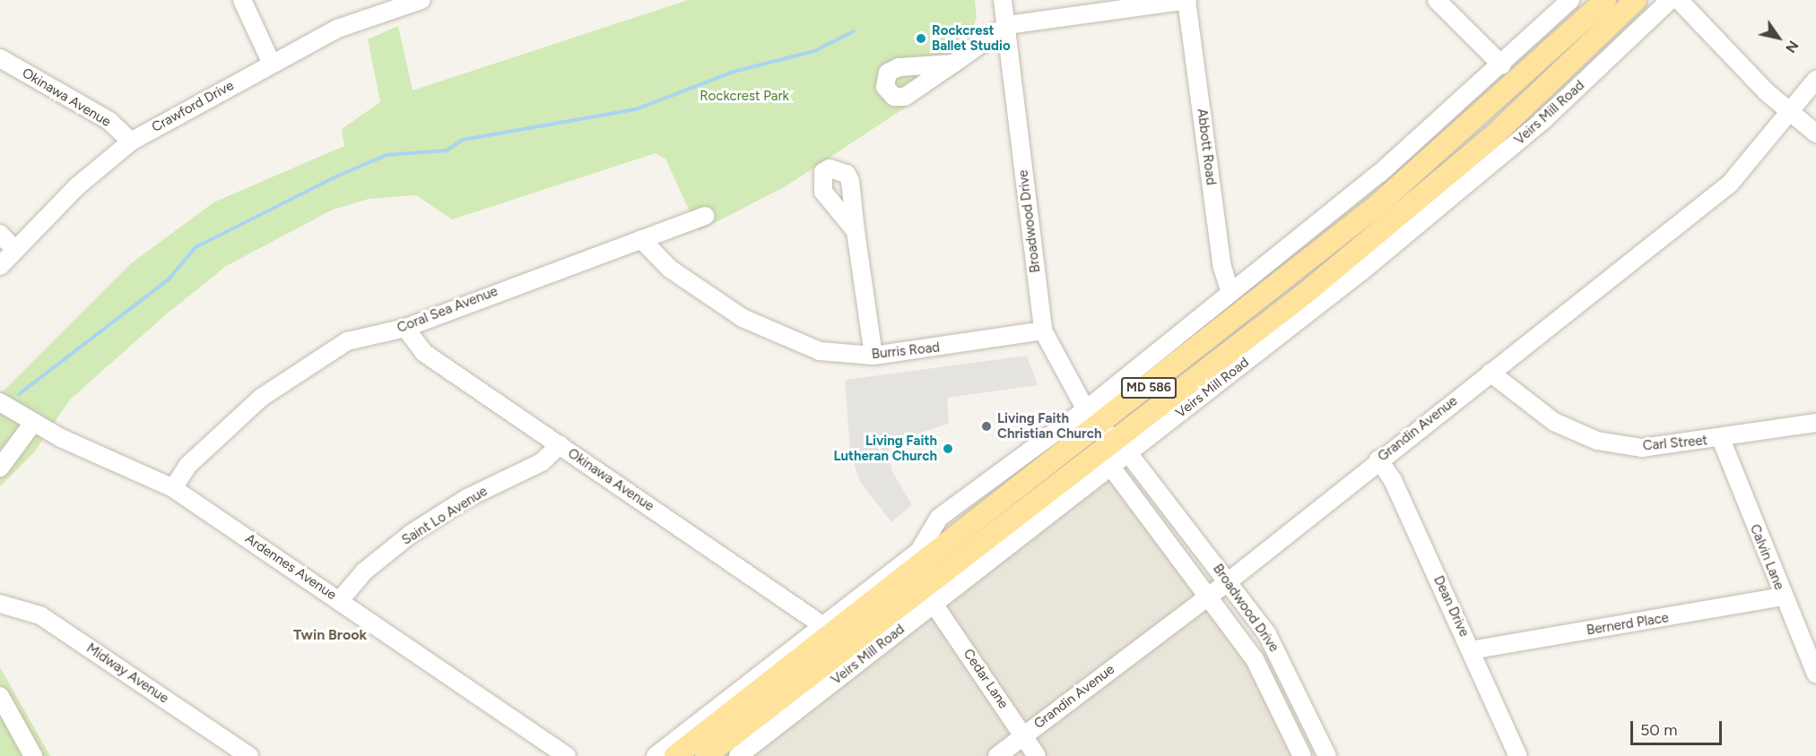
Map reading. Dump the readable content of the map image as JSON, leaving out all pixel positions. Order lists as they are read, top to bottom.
{
  "streets": {
    "main road": ["Veirs Mill Road", "MD 586"],
    "street": [
      "Okinawa Avenue",
      "Crawford Drive",
      "Abbott Road",
      "Broadwood Drive",
      "Coral Sea Avenue",
      "Burris Road",
      "Grandin Avenue",
      "Carl Street",
      "Saint Lo Avenue",
      "Calvin Lane",
      "Ardennes Avenue",
      "Dean Drive",
      "Bernerd Place",
      "Midway Avenue",
      "Cedar Lane"
    ]
  },
  "crossings": [
    ["Okinawa Avenue", "Crawford Drive"],
    ["Okinawa Avenue", "Coral Sea Avenue"],
    ["Okinawa Avenue", "Saint Lo Avenue"],
    ["Veirs Mill Road", "Broadwood Drive"],
    ["Veirs Mill Road", "Cedar Lane"],
    ["Broadwood Drive", "Burris Road"],
    ["Broadwood Drive", "MD 586"],
    ["Broadwood Drive", "Grandin Avenue"],
    ["Coral Sea Avenue", "Burris Road"],
    ["Coral Sea Avenue", "Ardennes Avenue"],
    ["Grandin Avenue", "Carl Street"],
    ["Grandin Avenue", "Dean Drive"],
    ["Grandin Avenue", "Cedar Lane"],
    ["Carl Street", "Calvin Lane"],
    ["Saint Lo Avenue", "Ardennes Avenue"],
    ["Calvin Lane", "Bernerd Place"],
    ["Dean Drive", "Bernerd Place"]
  ],
  "districts": ["Twin Brook"],
  "parks": ["Rockcrest Park"],
  "places": ["Rockcrest Ballet Studio", "Living Faith Christian Church", "Living Faith Lutheran Church"],
  "scale_bar": "50 m",
  "north": "bottom right"
}
